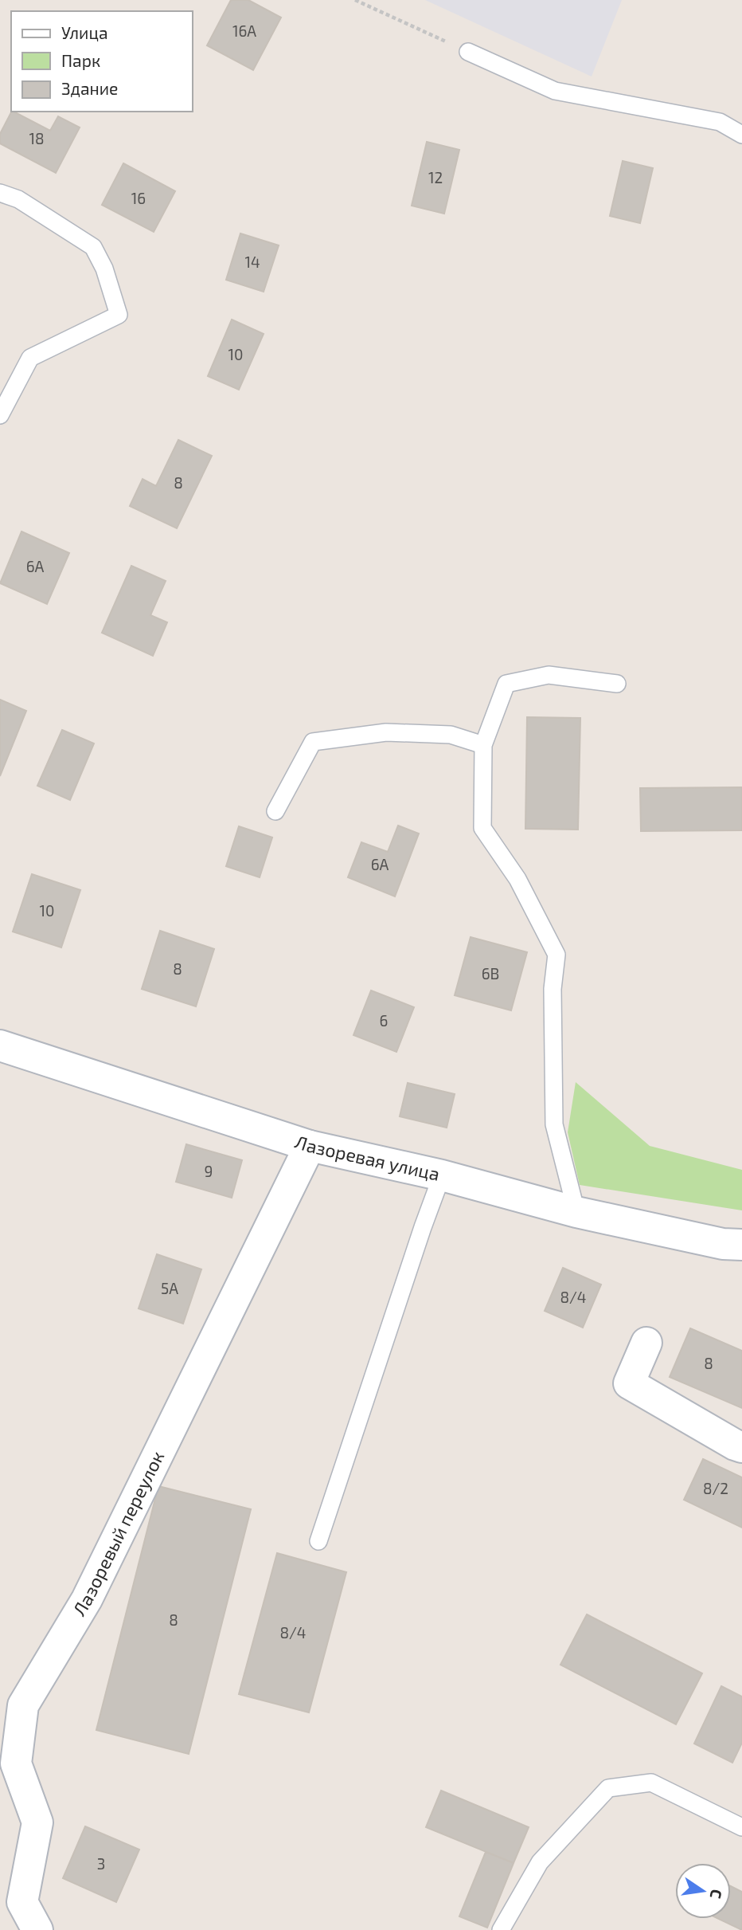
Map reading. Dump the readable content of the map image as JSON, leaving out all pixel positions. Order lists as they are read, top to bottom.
{
  "streets": {
    "street": ["Лазоревая улица", "Лазоревый переулок"]
  },
  "crossings": [
    ["Лазоревая улица", "Лазоревый переулок"]
  ],
  "house_numbers": [
    "16А",
    "18",
    "12",
    "16",
    "14",
    "10",
    "8",
    "6А",
    "6А",
    "10",
    "8",
    "6В",
    "6",
    "9",
    "5А",
    "8/4",
    "8",
    "8/2",
    "8",
    "8/4",
    "3"
  ],
  "legend": ["Улица", "Парк", "Здание"],
  "north": "right"
}
